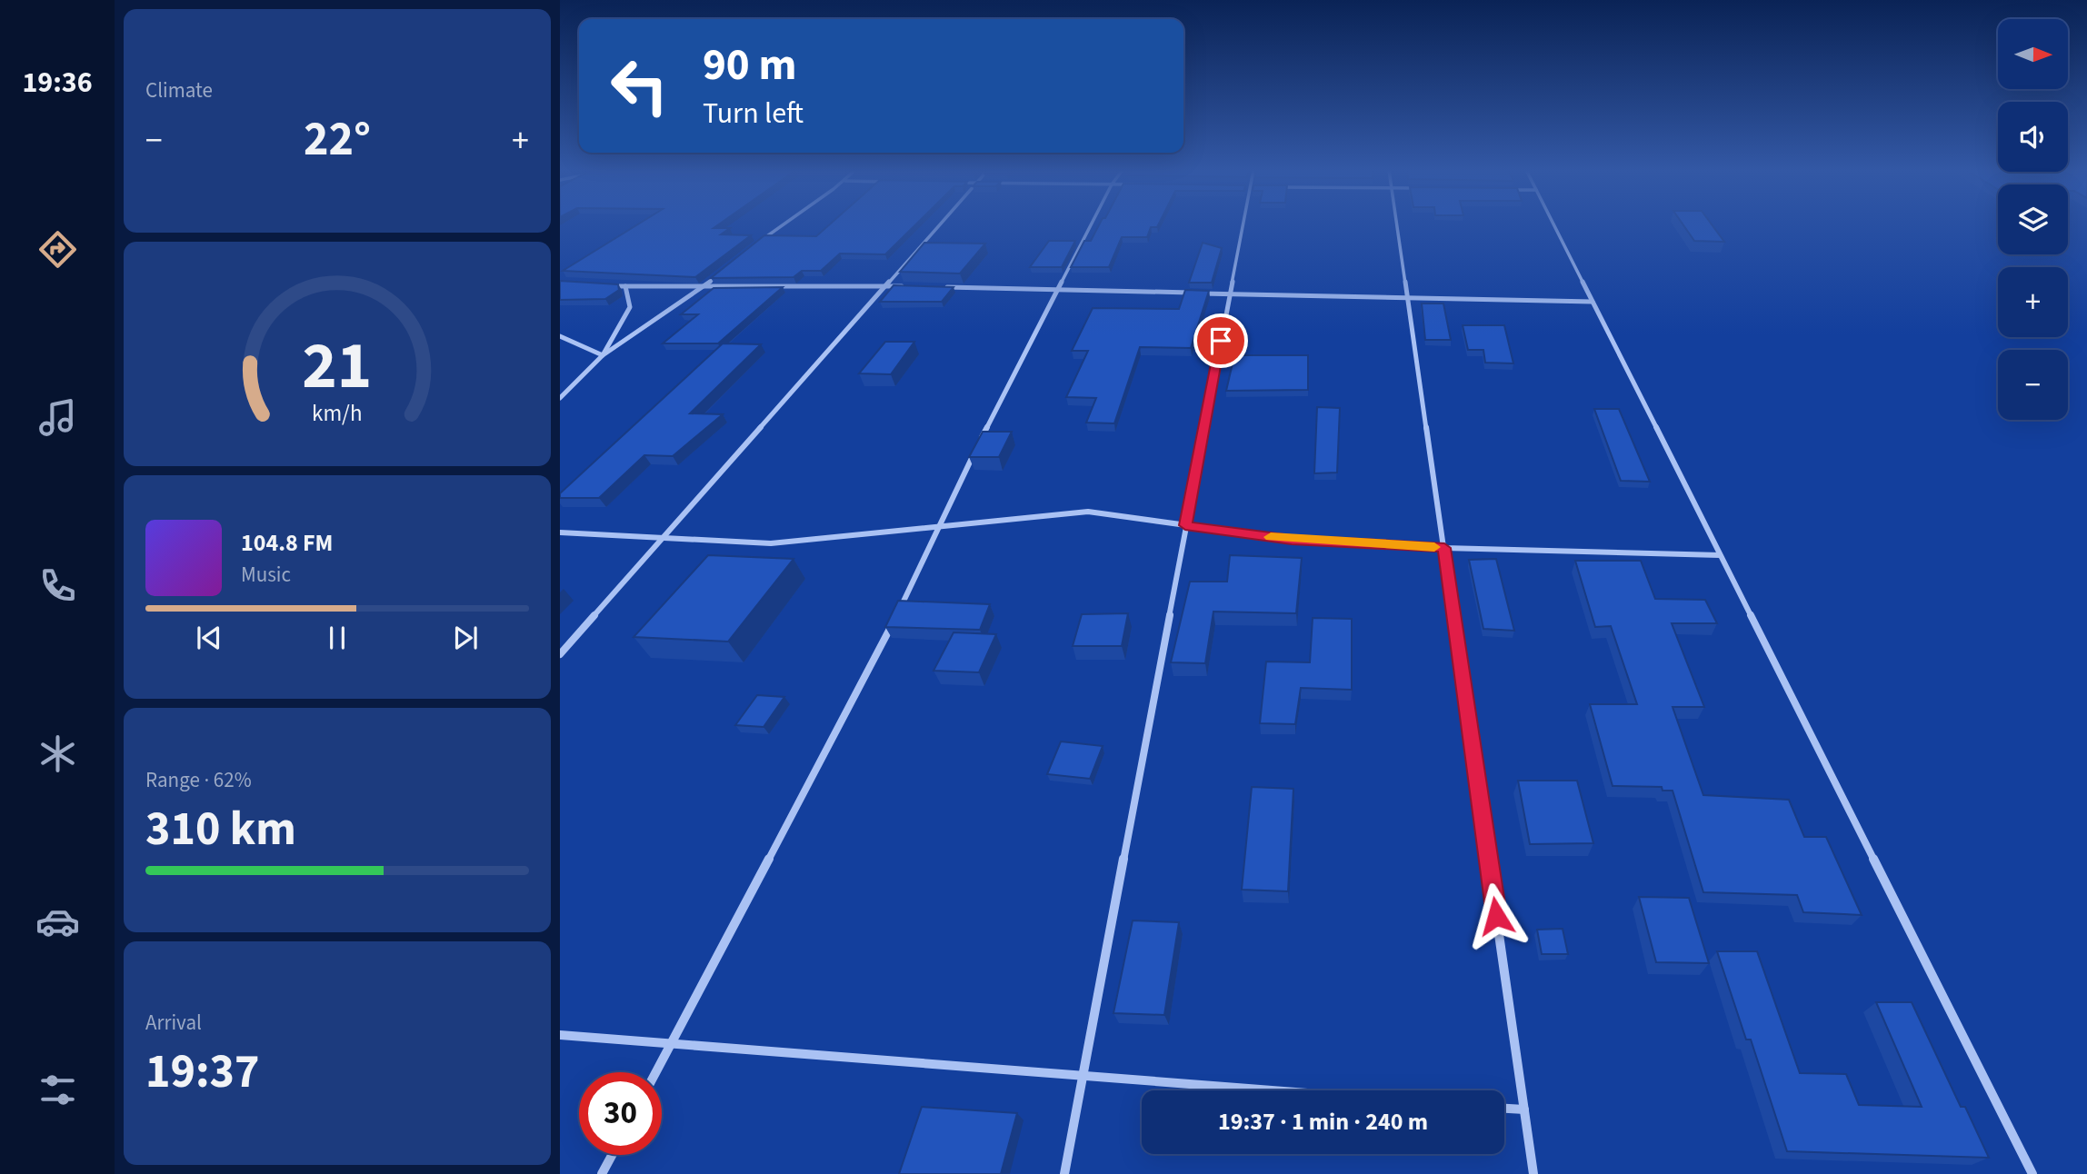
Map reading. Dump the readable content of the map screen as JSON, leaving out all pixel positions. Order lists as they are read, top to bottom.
{
  "north": "right",
  "page": {
    "tabs": "19:36",
    "tile": [
      "Climate",
      ["Range · 62%", "310 km"],
      ["Arrival", "19:37"]
    ],
    "map_buttons": ["+", "−"],
    "turn": ["90 m", "Turn left"],
    "heat": ["−", "22°", "+"],
    "song": ["104.8 FM", "Music"],
    "limit": "30",
    "trip": "19:37 · 1 min · 240 m",
    "gauge": ["21", "km/h"]
  }
}
